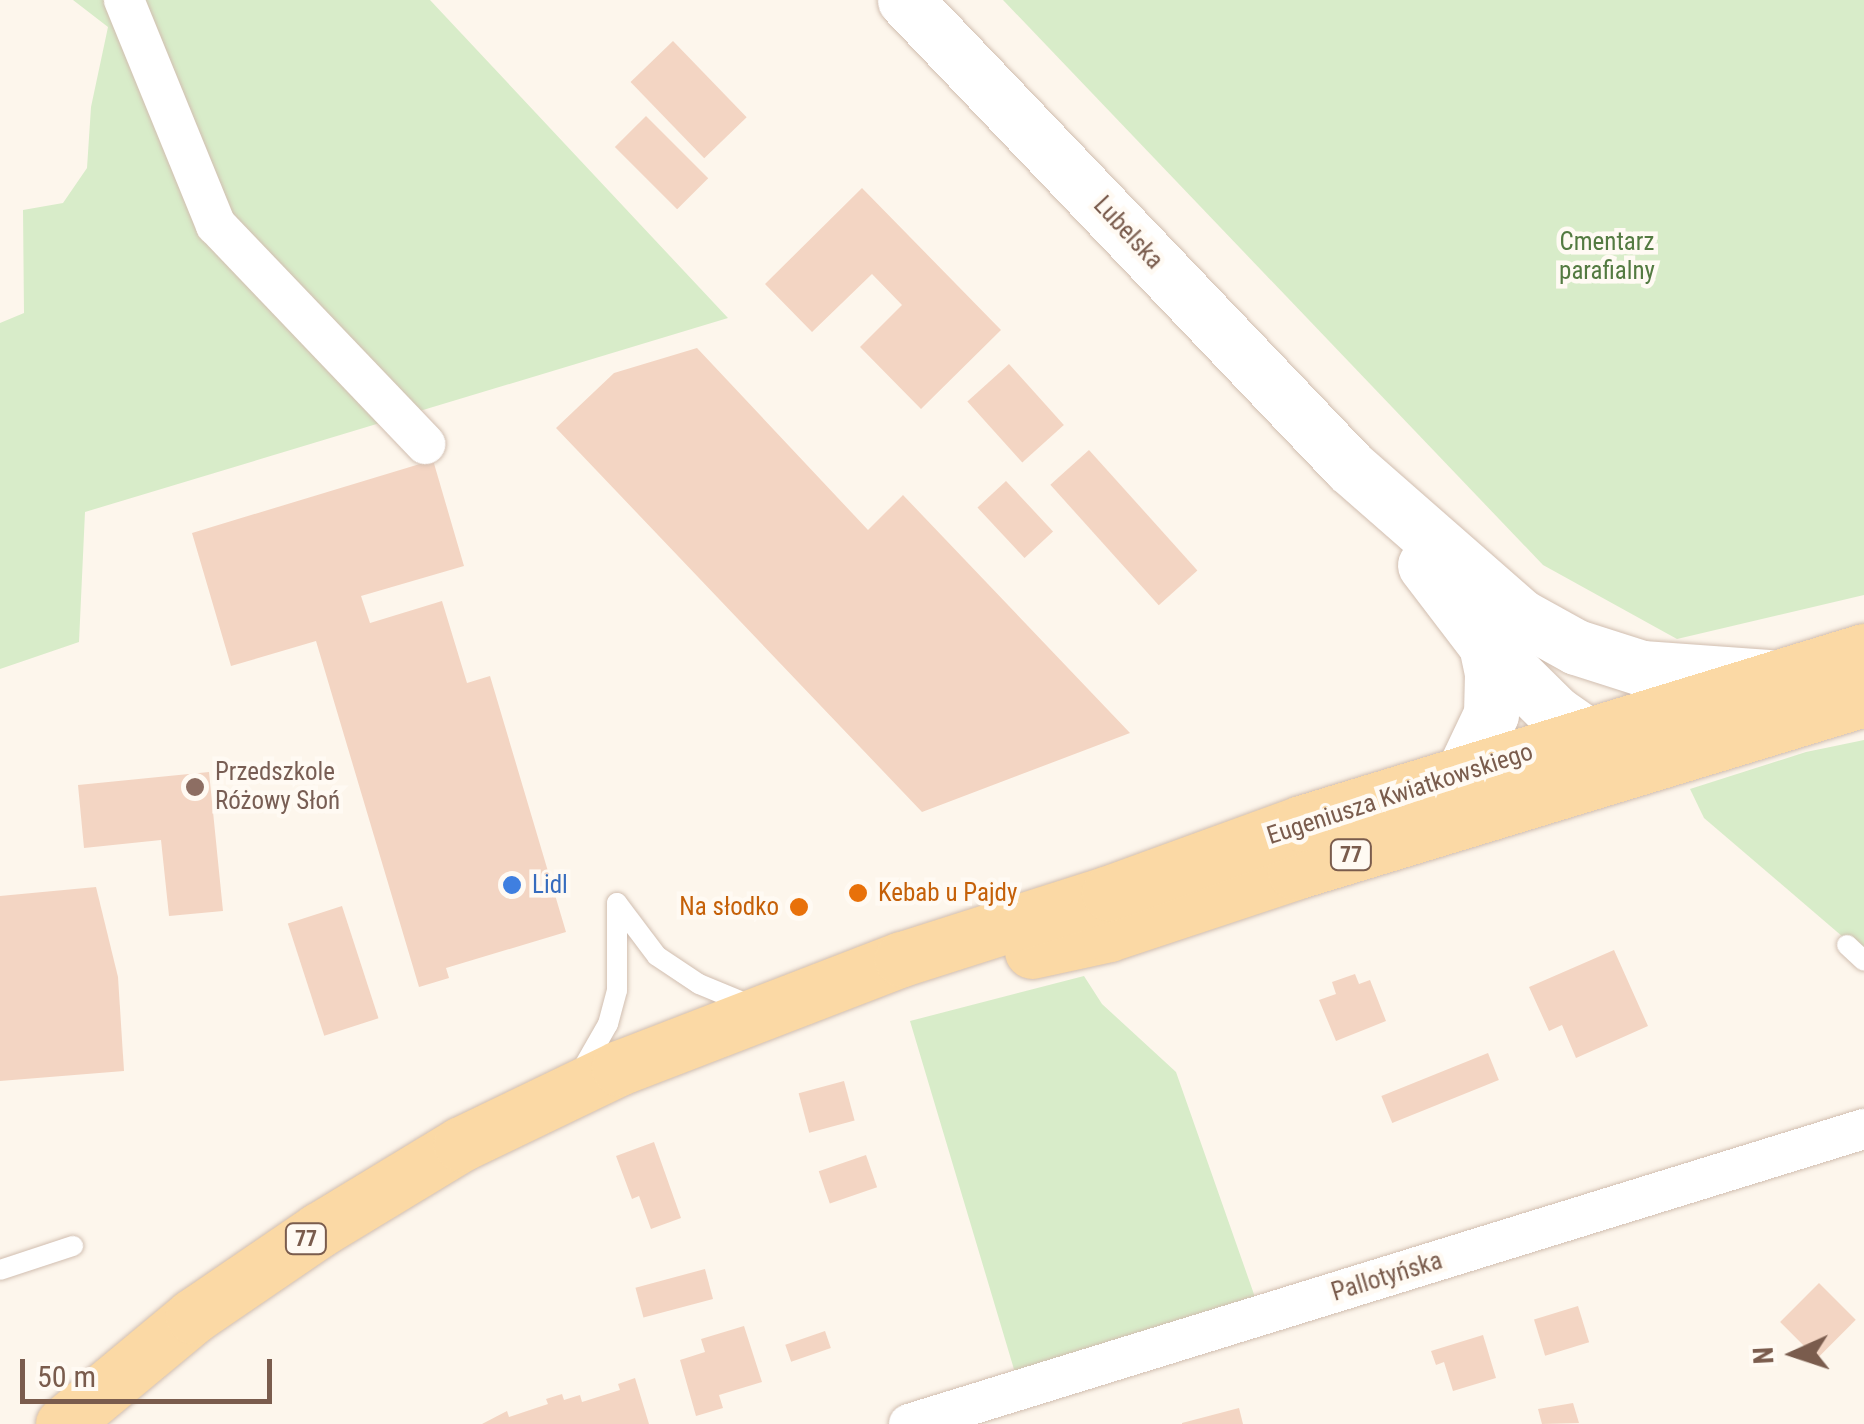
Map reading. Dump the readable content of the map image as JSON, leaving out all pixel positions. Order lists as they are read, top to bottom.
{
  "streets": {
    "main road": ["Lubelska", "Eugeniusza Kwiatkowskiego", "77"],
    "street": ["Pallotyńska"]
  },
  "crossings": [
    ["Lubelska", "Eugeniusza Kwiatkowskiego"]
  ],
  "parks": ["Cmentarz parafialny"],
  "places": [
    "Przedszkole Różowy Słoń",
    "Lidl",
    "Kebab u Pajdy",
    "Na słodko"
  ],
  "scale_bar": "50 m",
  "north": "left"
}
